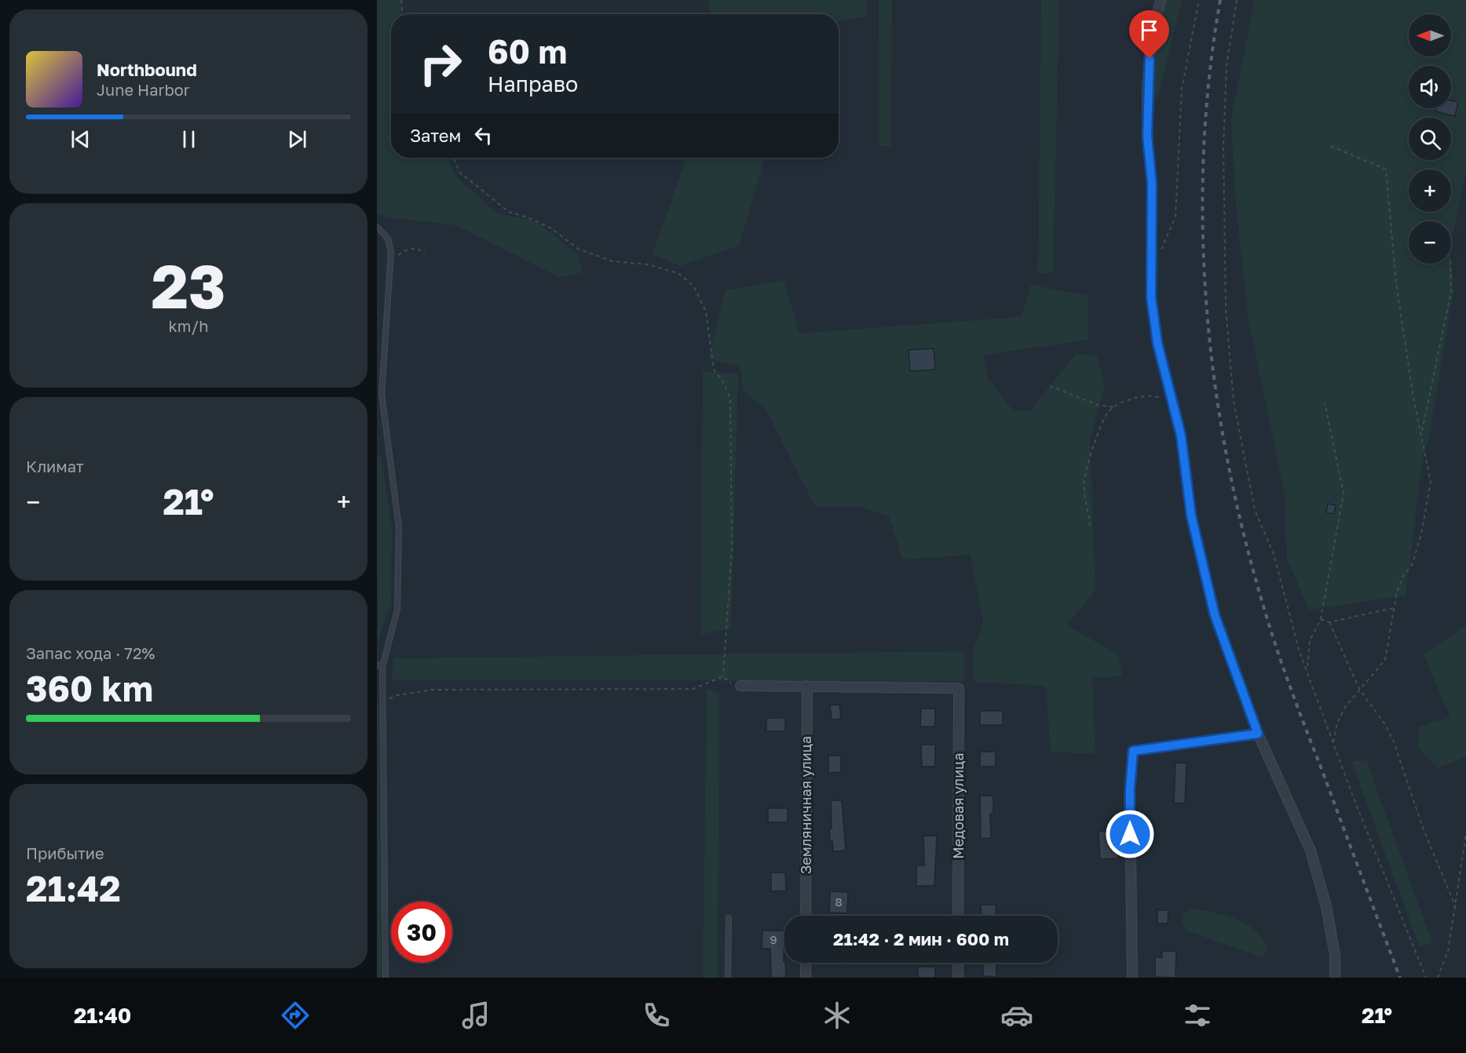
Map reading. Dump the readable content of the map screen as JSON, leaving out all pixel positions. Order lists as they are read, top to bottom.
{
  "streets": {
    "street": ["Земляничная улица", "Медовая улица"]
  },
  "crossings": [
    ["Земляничная улица", "Медовая улица"]
  ],
  "house_numbers": ["8", "9"],
  "north": "left",
  "page": {
    "map_buttons": ["+", "−"],
    "turn": ["60 m", "Направо"],
    "song": ["Northbound", "June Harbor"],
    "then": "Затем",
    "tile": [
      ["23", "km/h"],
      "Климат",
      ["Запас хода · 72%", "360 km"],
      ["Прибытие", "21:42"]
    ],
    "heat": ["−", "21°", "+"],
    "limit": "30",
    "trip": "21:42 · 2 мин · 600 m",
    "tabs": ["21:40", "21°"]
  }
}
